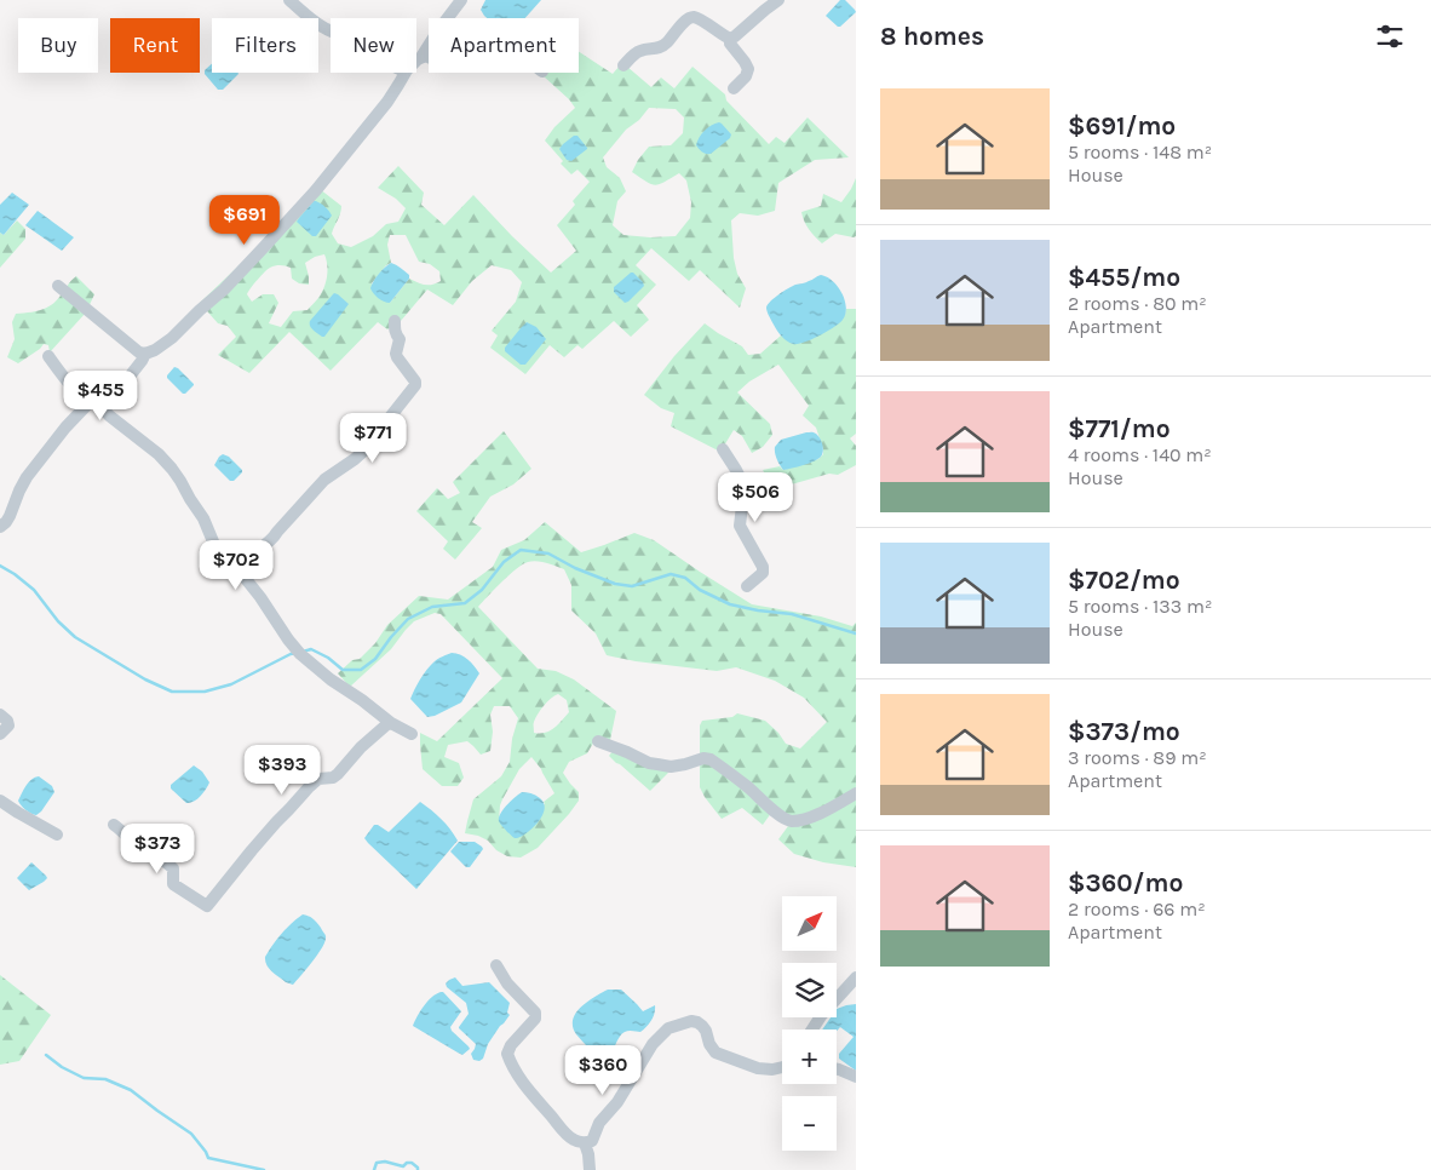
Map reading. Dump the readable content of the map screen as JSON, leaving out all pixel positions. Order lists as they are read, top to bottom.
{
  "north": "top right",
  "page": {
    "heading": "8 homes",
    "chip": [
      "Buy",
      "Rent",
      "Filters",
      "New",
      "Apartment"
    ],
    "list": [
      {
        "name": "$691/mo",
        "note": "5 rooms · 148 m² · House"
      },
      {
        "name": "$455/mo",
        "note": "2 rooms · 80 m² · Apartment"
      },
      {
        "name": "$771/mo",
        "note": "4 rooms · 140 m² · House"
      },
      {
        "name": "$702/mo",
        "note": "5 rooms · 133 m² · House"
      },
      {
        "name": "$373/mo",
        "note": "3 rooms · 89 m² · Apartment"
      },
      {
        "name": "$360/mo",
        "note": "2 rooms · 66 m² · Apartment"
      }
    ],
    "price": [
      "$691",
      "$455",
      "$771",
      "$506",
      "$702",
      "$393",
      "$373",
      "$360"
    ],
    "map_buttons": ["+", "−"]
  }
}
